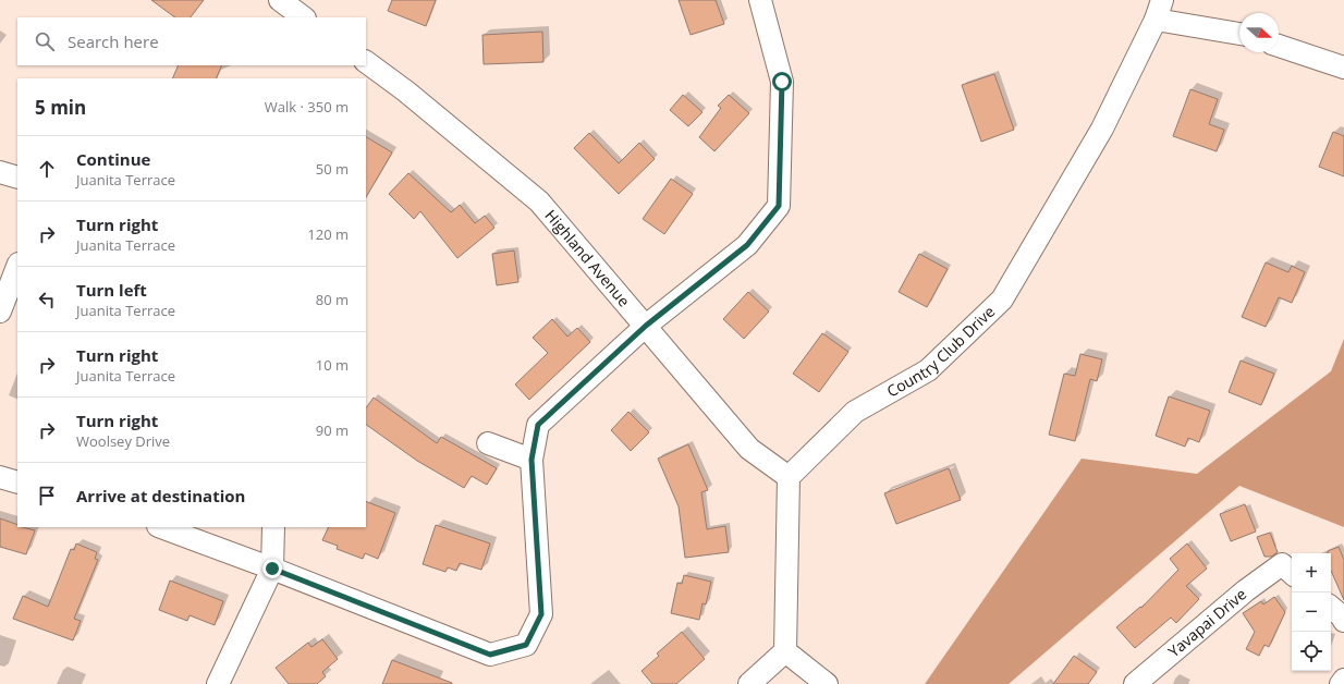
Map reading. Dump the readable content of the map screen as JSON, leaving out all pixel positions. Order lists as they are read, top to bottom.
{
  "streets": {
    "street": ["Highland Avenue", "Country Club Drive", "Yavapai Drive"]
  },
  "crossings": [
    ["Highland Avenue", "Country Club Drive"]
  ],
  "north": "right",
  "page": {
    "search": "Search here",
    "heading": ["5 min", "Walk · 350 m"],
    "list": [
      ["Continue", "Juanita Terrace", "50 m"],
      ["Turn right", "Juanita Terrace", "120 m"],
      ["Turn left", "Juanita Terrace", "80 m"],
      ["Turn right", "Juanita Terrace", "10 m"],
      ["Turn right", "Woolsey Drive", "90 m"],
      "Arrive at destination"
    ],
    "map_buttons": ["+", "−"]
  }
}
